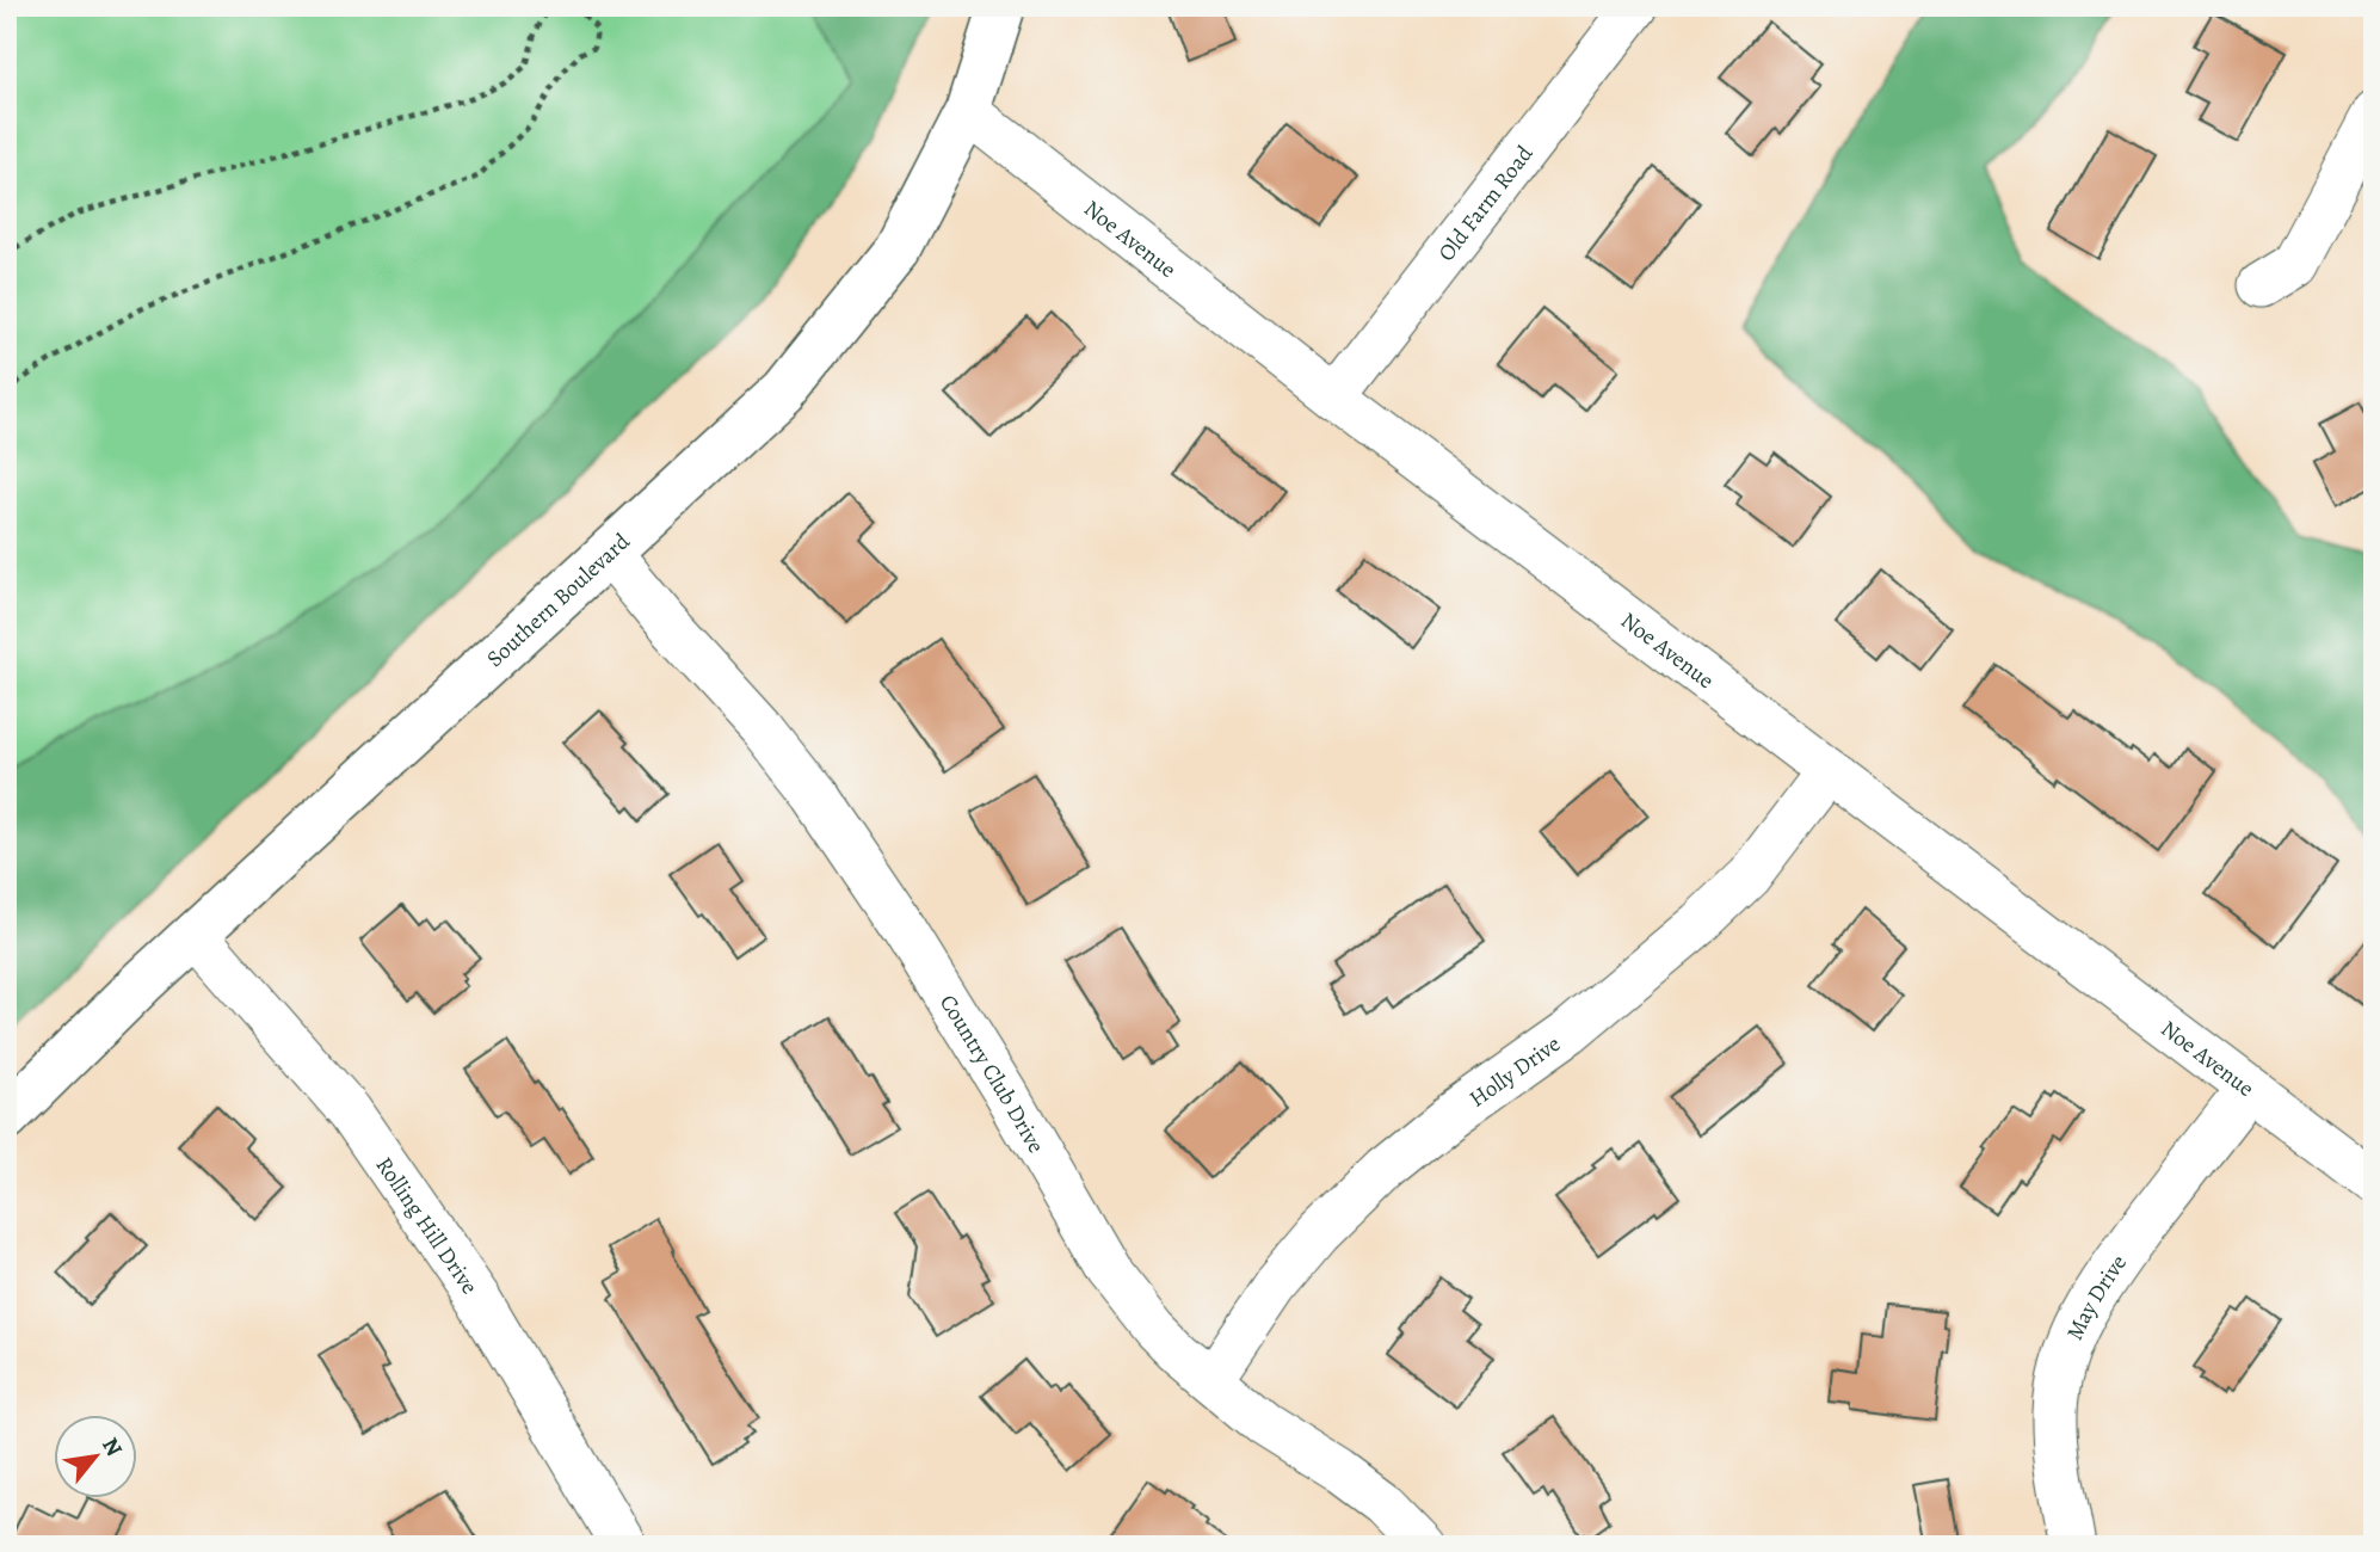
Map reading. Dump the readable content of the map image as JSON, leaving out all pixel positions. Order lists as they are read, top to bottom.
{
  "streets": {
    "main road": ["Southern Boulevard"],
    "street": [
      "Old Farm Road",
      "Noe Avenue",
      "Holly Drive",
      "Country Club Drive",
      "Rolling Hill Drive",
      "May Drive"
    ]
  },
  "crossings": [
    ["Old Farm Road", "Noe Avenue"],
    ["Noe Avenue", "Southern Boulevard"],
    ["Noe Avenue", "Holly Drive"],
    ["Noe Avenue", "May Drive"],
    ["Southern Boulevard", "Country Club Drive"],
    ["Southern Boulevard", "Rolling Hill Drive"],
    ["Holly Drive", "Country Club Drive"]
  ],
  "north": "top right"
}
